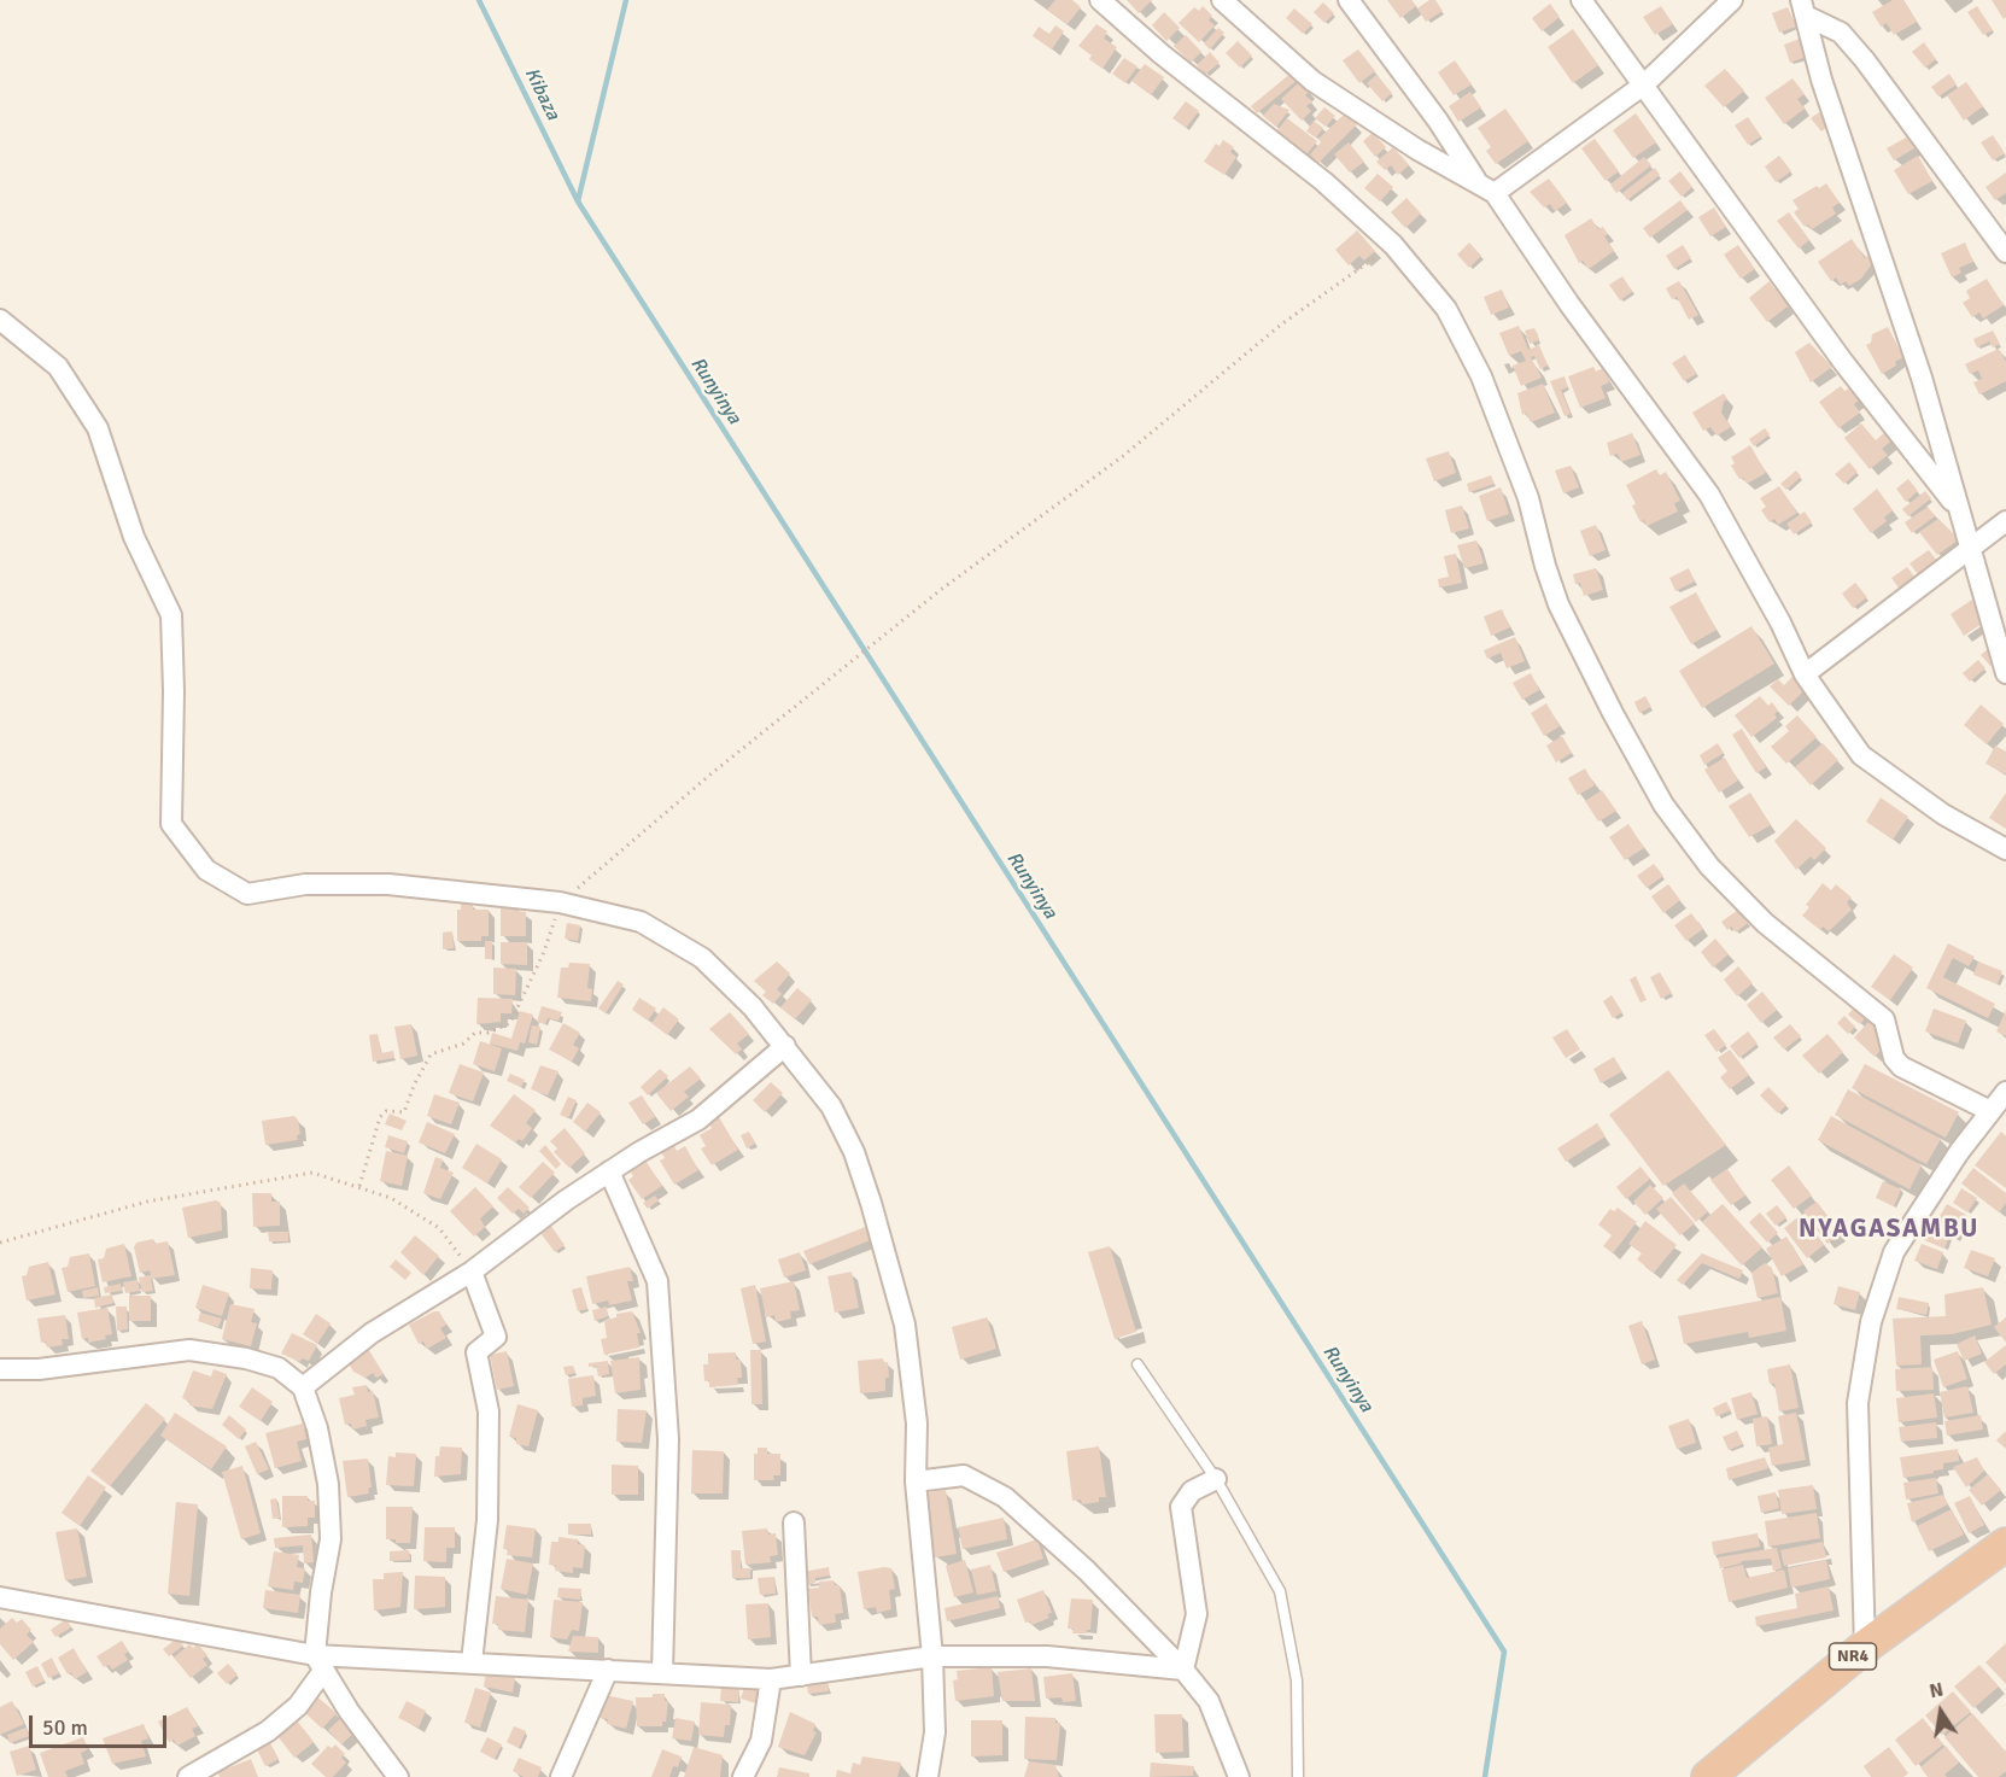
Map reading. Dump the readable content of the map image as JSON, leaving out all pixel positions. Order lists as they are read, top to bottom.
{
  "streets": {
    "highway": ["NR4"]
  },
  "districts": ["NYAGASAMBU"],
  "water": ["Kibaza", "Runyinya"],
  "scale_bar": "50 m",
  "north": "top"
}
